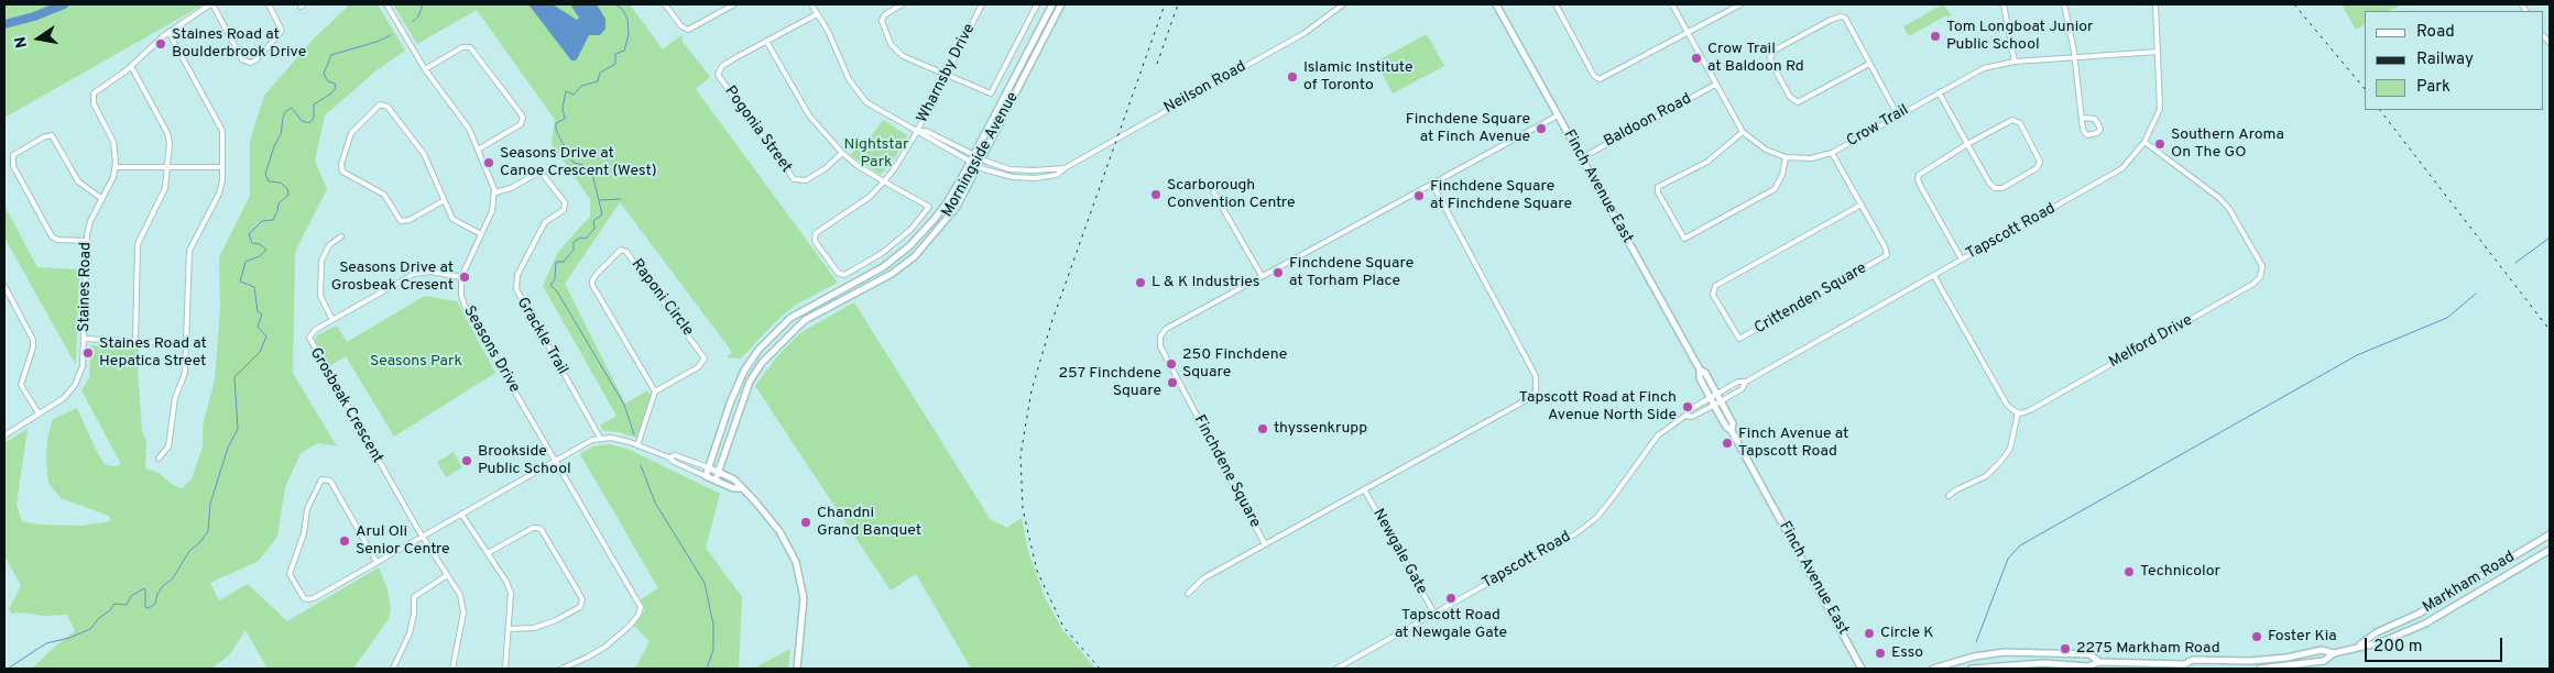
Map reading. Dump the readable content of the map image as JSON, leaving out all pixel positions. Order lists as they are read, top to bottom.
{
  "streets": {
    "main road": ["Morningside Avenue", "Finch Avenue East", "Markham Road"],
    "street": [
      "Wharnsby Drive",
      "Neilson Road",
      "Baldoon Road",
      "Crow Trail",
      "Pogonia Street",
      "Tapscott Road",
      "Staines Road",
      "Raponi Circle",
      "Crittenden Square",
      "Grackle Trail",
      "Melford Drive",
      "Seasons Drive",
      "Grosbeak Crescent",
      "Finchdene Square",
      "Newgale Gate"
    ]
  },
  "crossings": [
    ["Wharnsby Drive", "Neilson Road"],
    ["Neilson Road", "Morningside Avenue"],
    ["Baldoon Road", "Crow Trail"],
    ["Baldoon Road", "Finch Avenue East"],
    ["Crow Trail", "Tapscott Road"],
    ["Crow Trail", "Crittenden Square"],
    ["Finch Avenue East", "Tapscott Road"],
    ["Finch Avenue East", "Finchdene Square"],
    ["Tapscott Road", "Melford Drive"],
    ["Tapscott Road", "Newgale Gate"],
    ["Seasons Drive", "Grosbeak Crescent"],
    ["Finchdene Square", "Newgale Gate"]
  ],
  "parks": ["Nightstar Park", "Seasons Park"],
  "places": [
    "Tom Longboat Junior Public School",
    "Staines Road at Boulderbrook Drive",
    "Crow Trail at Baldoon Rd",
    "Islamic Institute of Toronto",
    "Finchdene Square at Finch Avenue",
    "Southern Aroma On The GO",
    "Seasons Drive at Canoe Crescent (West)",
    "Scarborough Convention Centre",
    "Finchdene Square at Finchdene Square",
    "Finchdene Square at Torham Place",
    "Seasons Drive at Grosbeak Cresent",
    "L & K Industries",
    "Staines Road at Hepatica Street",
    "250 Finchdene Square",
    "257 Finchdene Square",
    "Tapscott Road at Finch Avenue North Side",
    "thyssenkrupp",
    "Finch Avenue at Tapscott Road",
    "Brookside Public School",
    "Chandni Grand Banquet",
    "Arul Oli Senior Centre",
    "Technicolor",
    "Tapscott Road at Newgale Gate",
    "Circle K",
    "Foster Kia",
    "2275 Markham Road",
    "Esso"
  ],
  "legend": ["Road", "Railway", "Park"],
  "scale_bar": "200 m",
  "north": "left"
}
